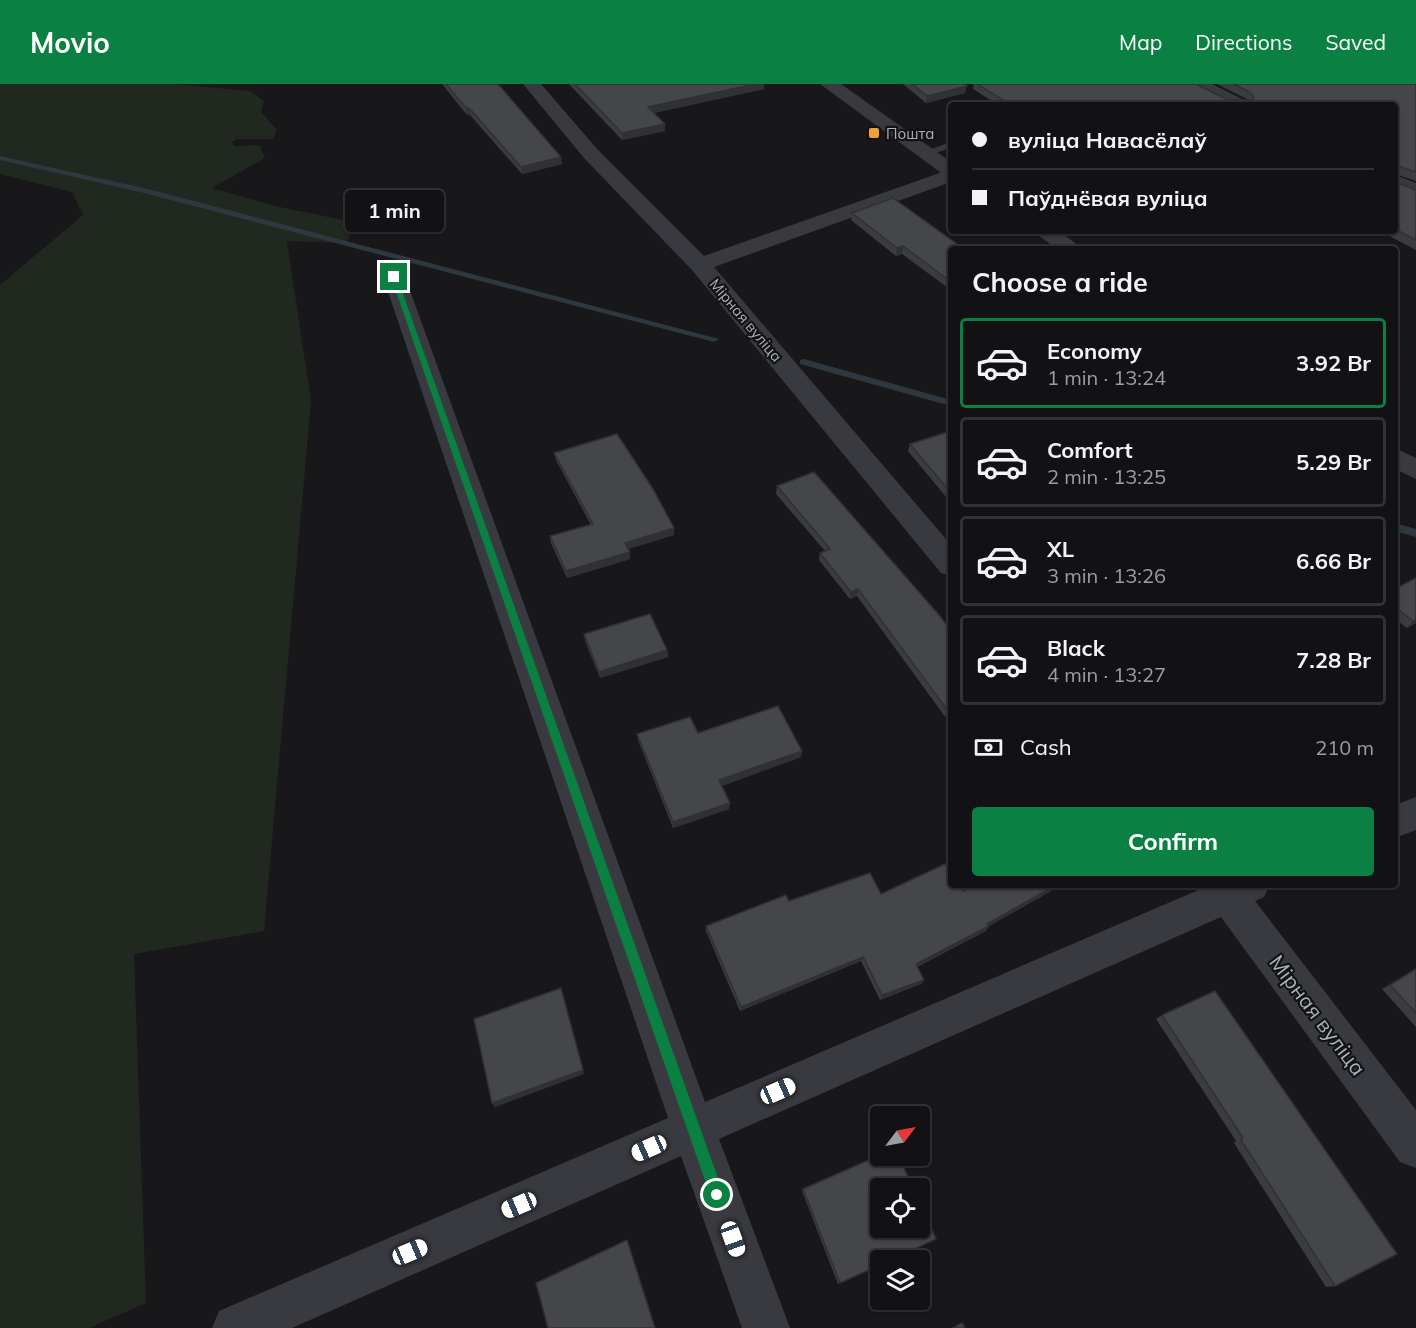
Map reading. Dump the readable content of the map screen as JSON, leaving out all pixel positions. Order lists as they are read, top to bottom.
{
  "streets": {
    "street": ["Мірная вуліца"]
  },
  "places": {
    "transit": ["Пошта"]
  },
  "north": "top right",
  "page": {
    "header": "Movio",
    "nav": ["Map", "Directions", "Saved"],
    "banner": ["вуліца Навасёлаў", "Паўднёвая вуліца"],
    "bubble": "1 min",
    "heading": "Choose a ride",
    "list": [
      {
        "name": "Economy",
        "note": "1 min · 13:24",
        "value": "3.92 Br"
      },
      {
        "name": "Comfort",
        "note": "2 min · 13:25",
        "value": "5.29 Br"
      },
      {
        "name": "XL",
        "note": "3 min · 13:26",
        "value": "6.66 Br"
      },
      {
        "name": "Black",
        "note": "4 min · 13:27",
        "value": "7.28 Br"
      }
    ],
    "pay": ["Cash", "210 m"],
    "buttons": "Confirm"
  }
}
